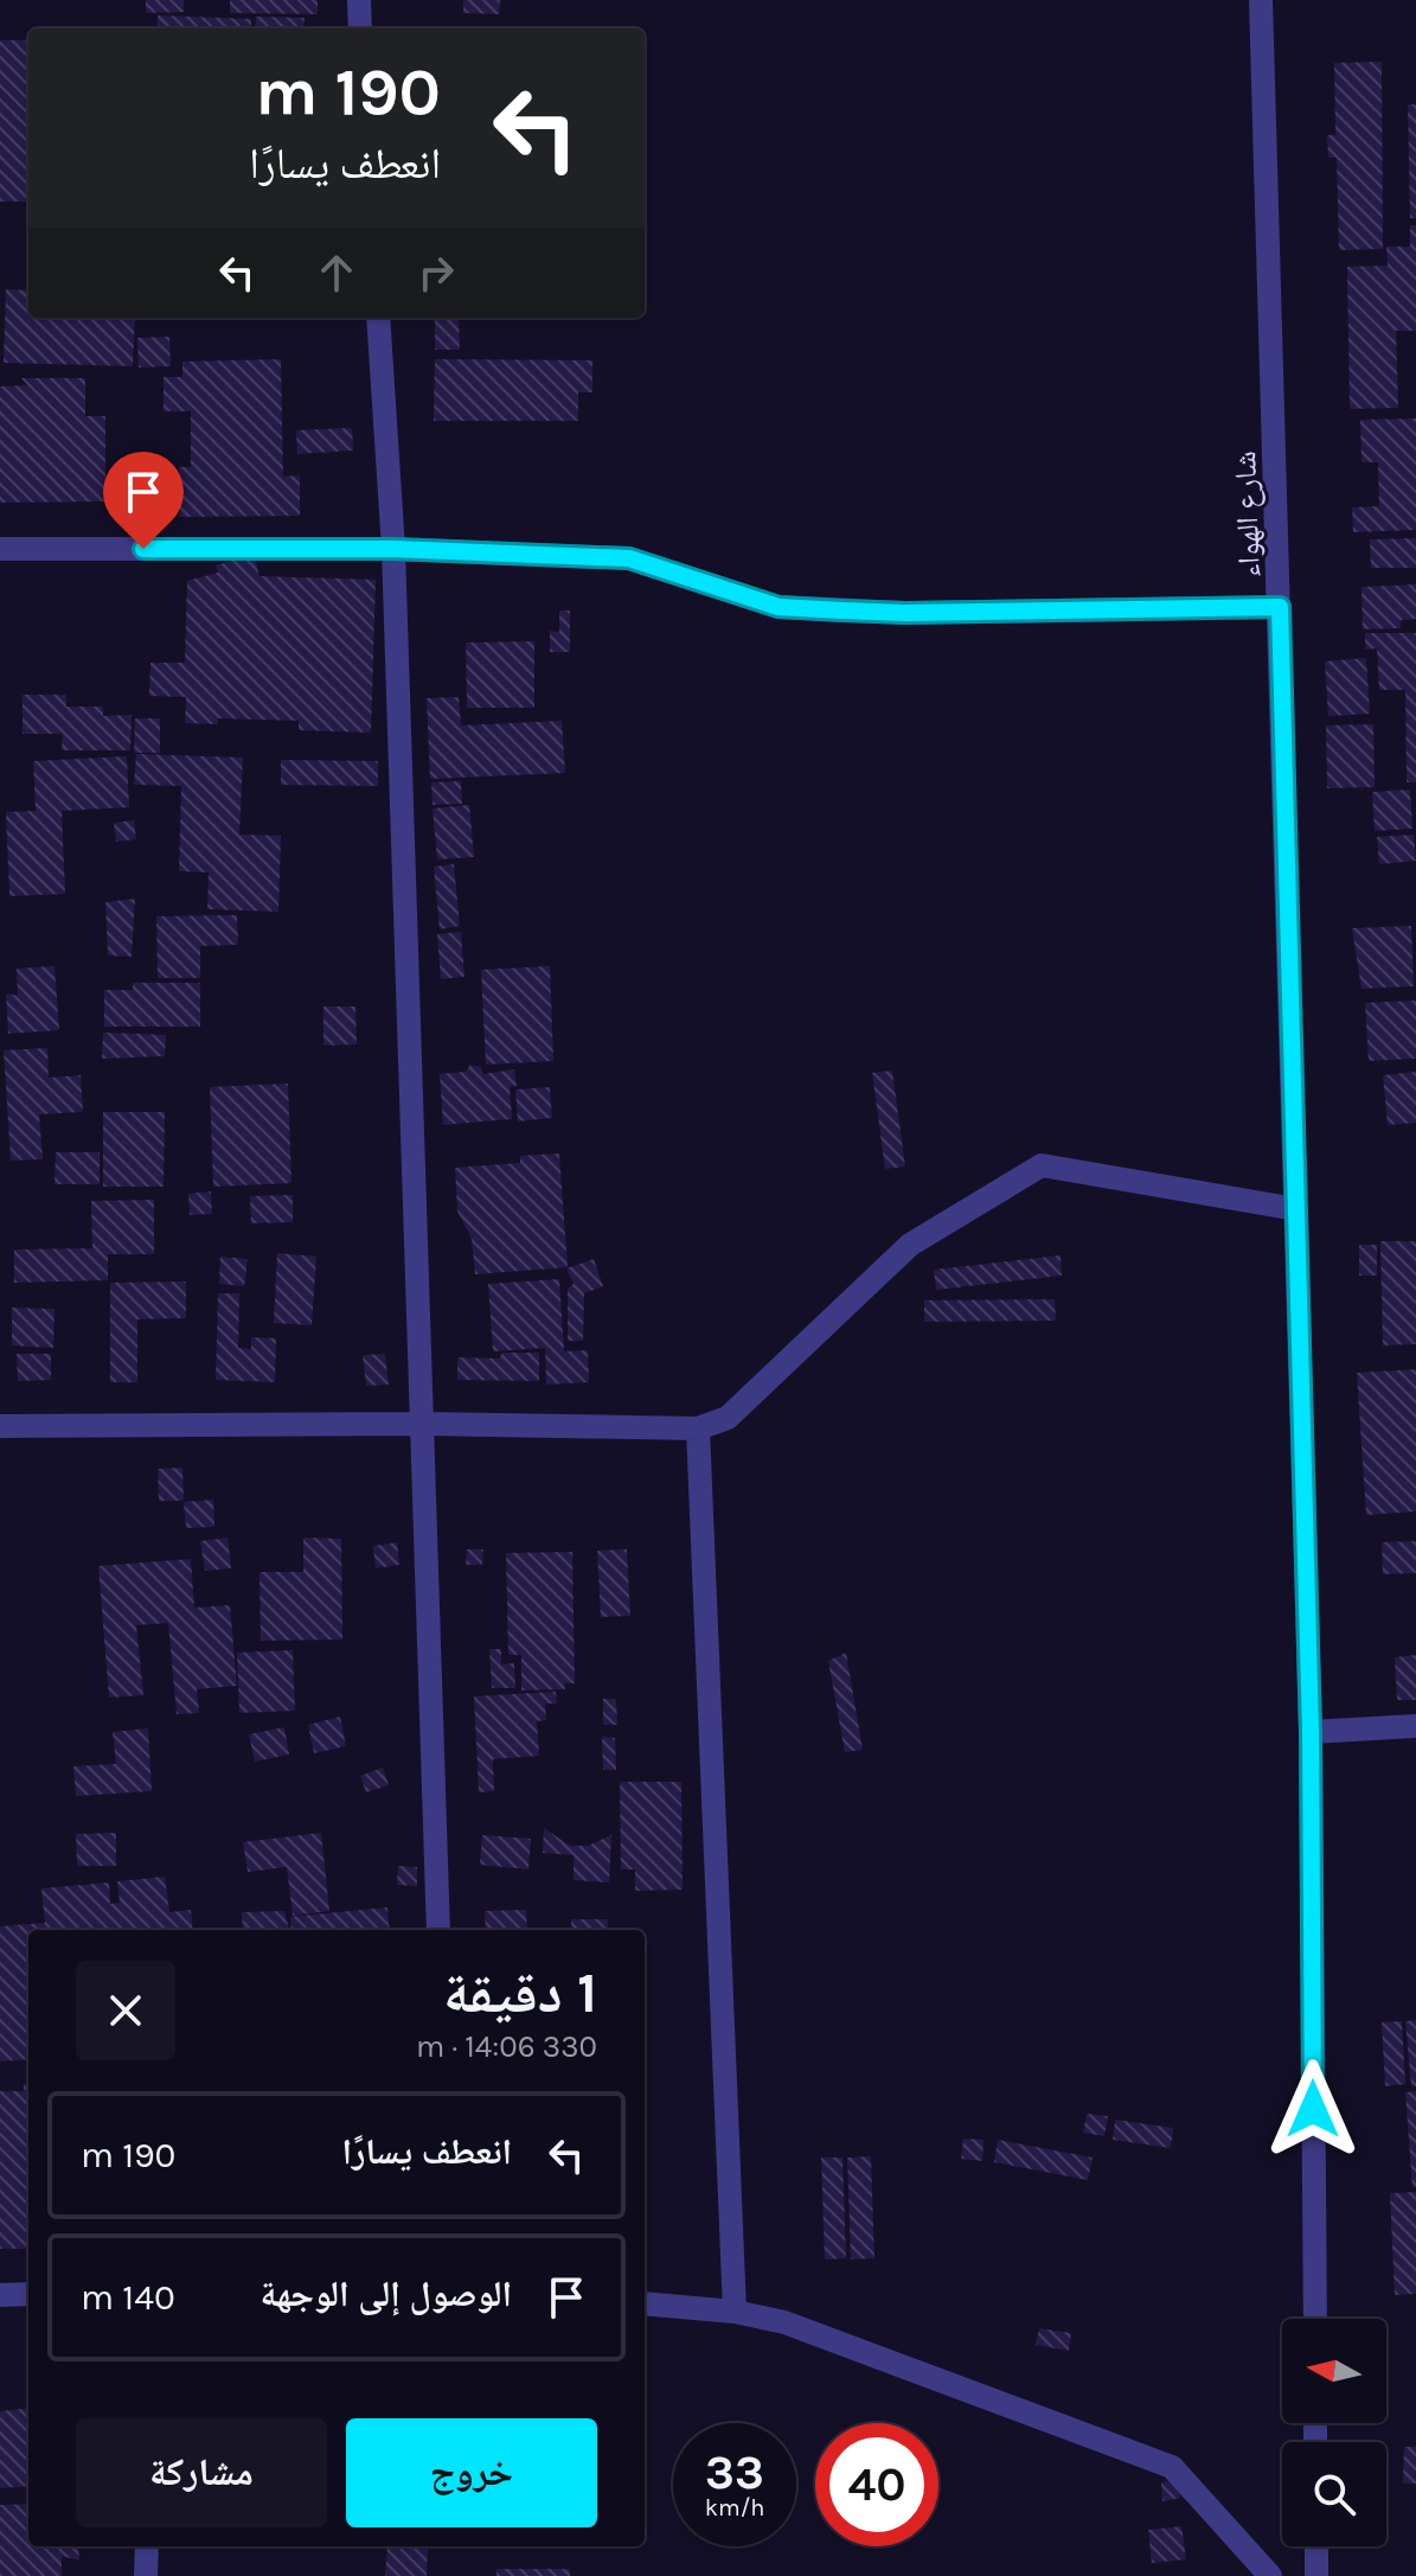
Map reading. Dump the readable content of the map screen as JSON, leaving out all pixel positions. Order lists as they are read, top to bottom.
{
  "streets": {
    "street": ["شارع الهواء"]
  },
  "north": "left",
  "page": {
    "turn": ["190 m", "انعطف يسارًا"],
    "heading": ["1 دقيقة", "330 m · 14:06"],
    "list": [
      {
        "name": "انعطف يسارًا",
        "value": "190 m"
      },
      {
        "name": "الوصول إلى الوجهة",
        "value": "140 m"
      }
    ],
    "buttons": ["خروج", "مشاركة"],
    "speed": "33 km/h",
    "limit": "40"
  }
}
